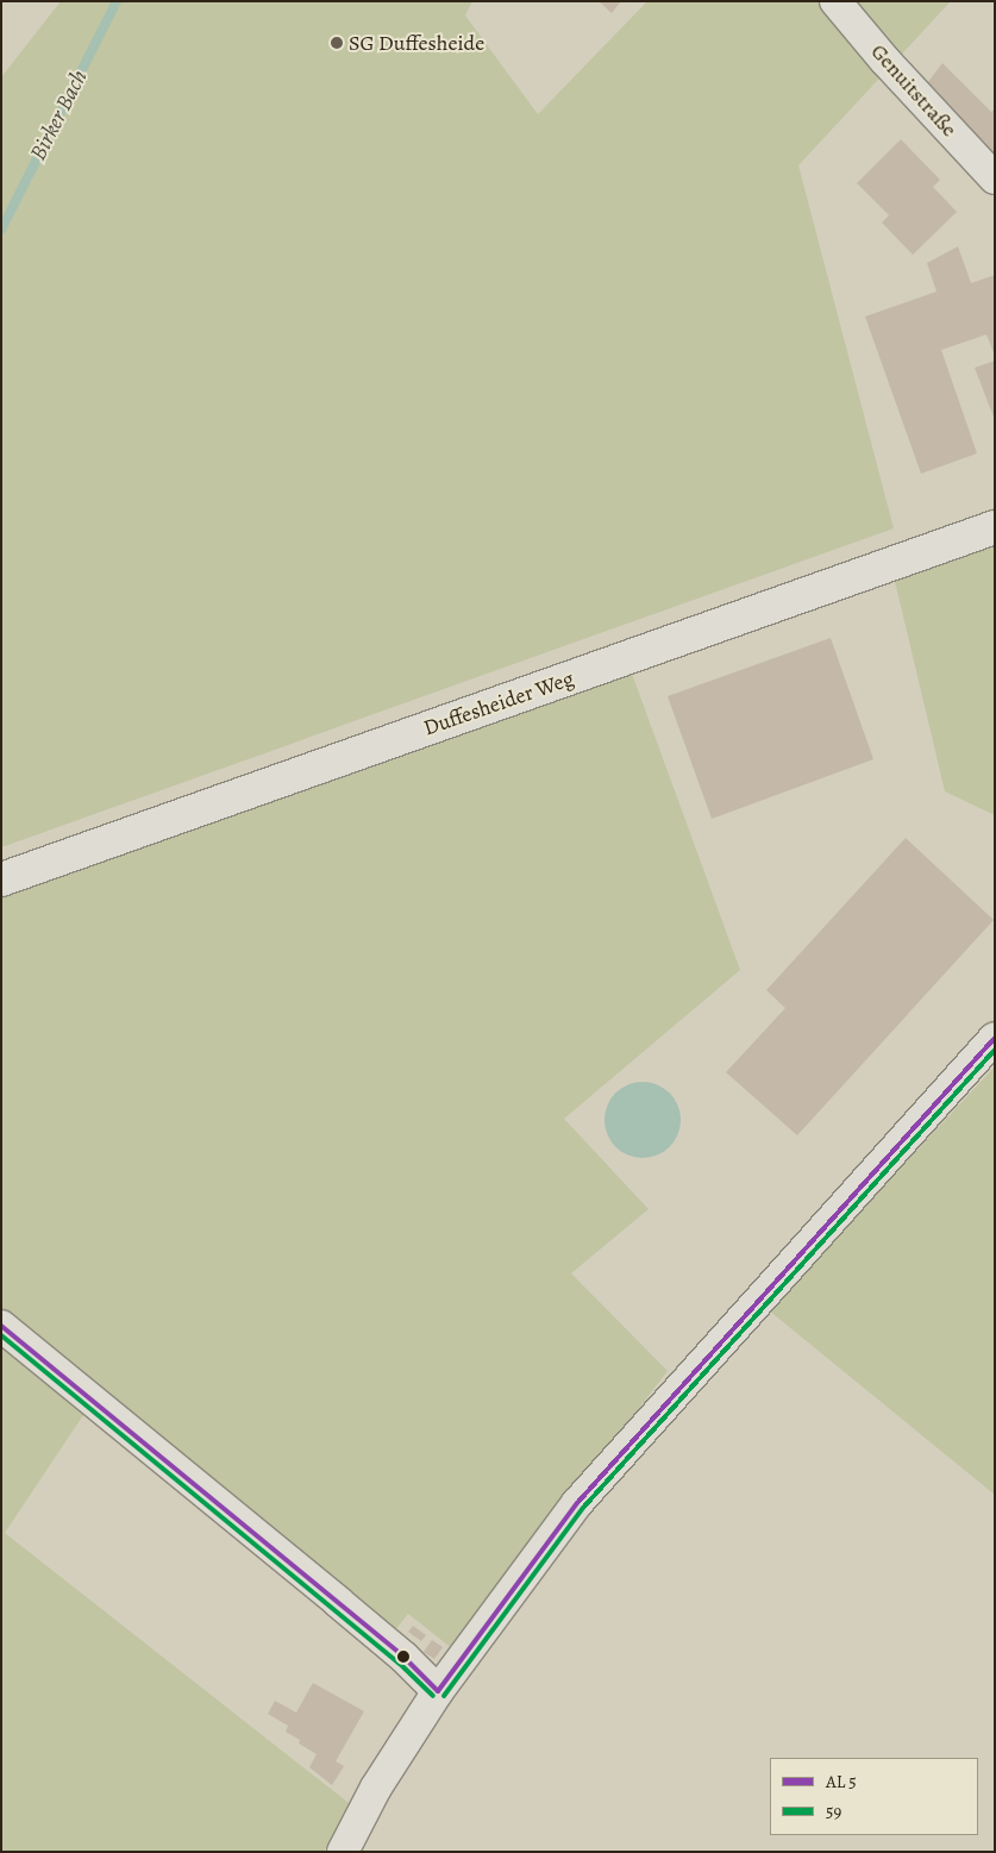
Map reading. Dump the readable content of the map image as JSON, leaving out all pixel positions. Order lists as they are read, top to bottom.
{
  "streets": {
    "street": ["Genuitstraße", "Duffesheider Weg"]
  },
  "water": ["Birker Bach"],
  "places": ["SG Duffesheide"],
  "lines": ["transit line 59"],
  "legend": ["AL 5", "59"]
}
